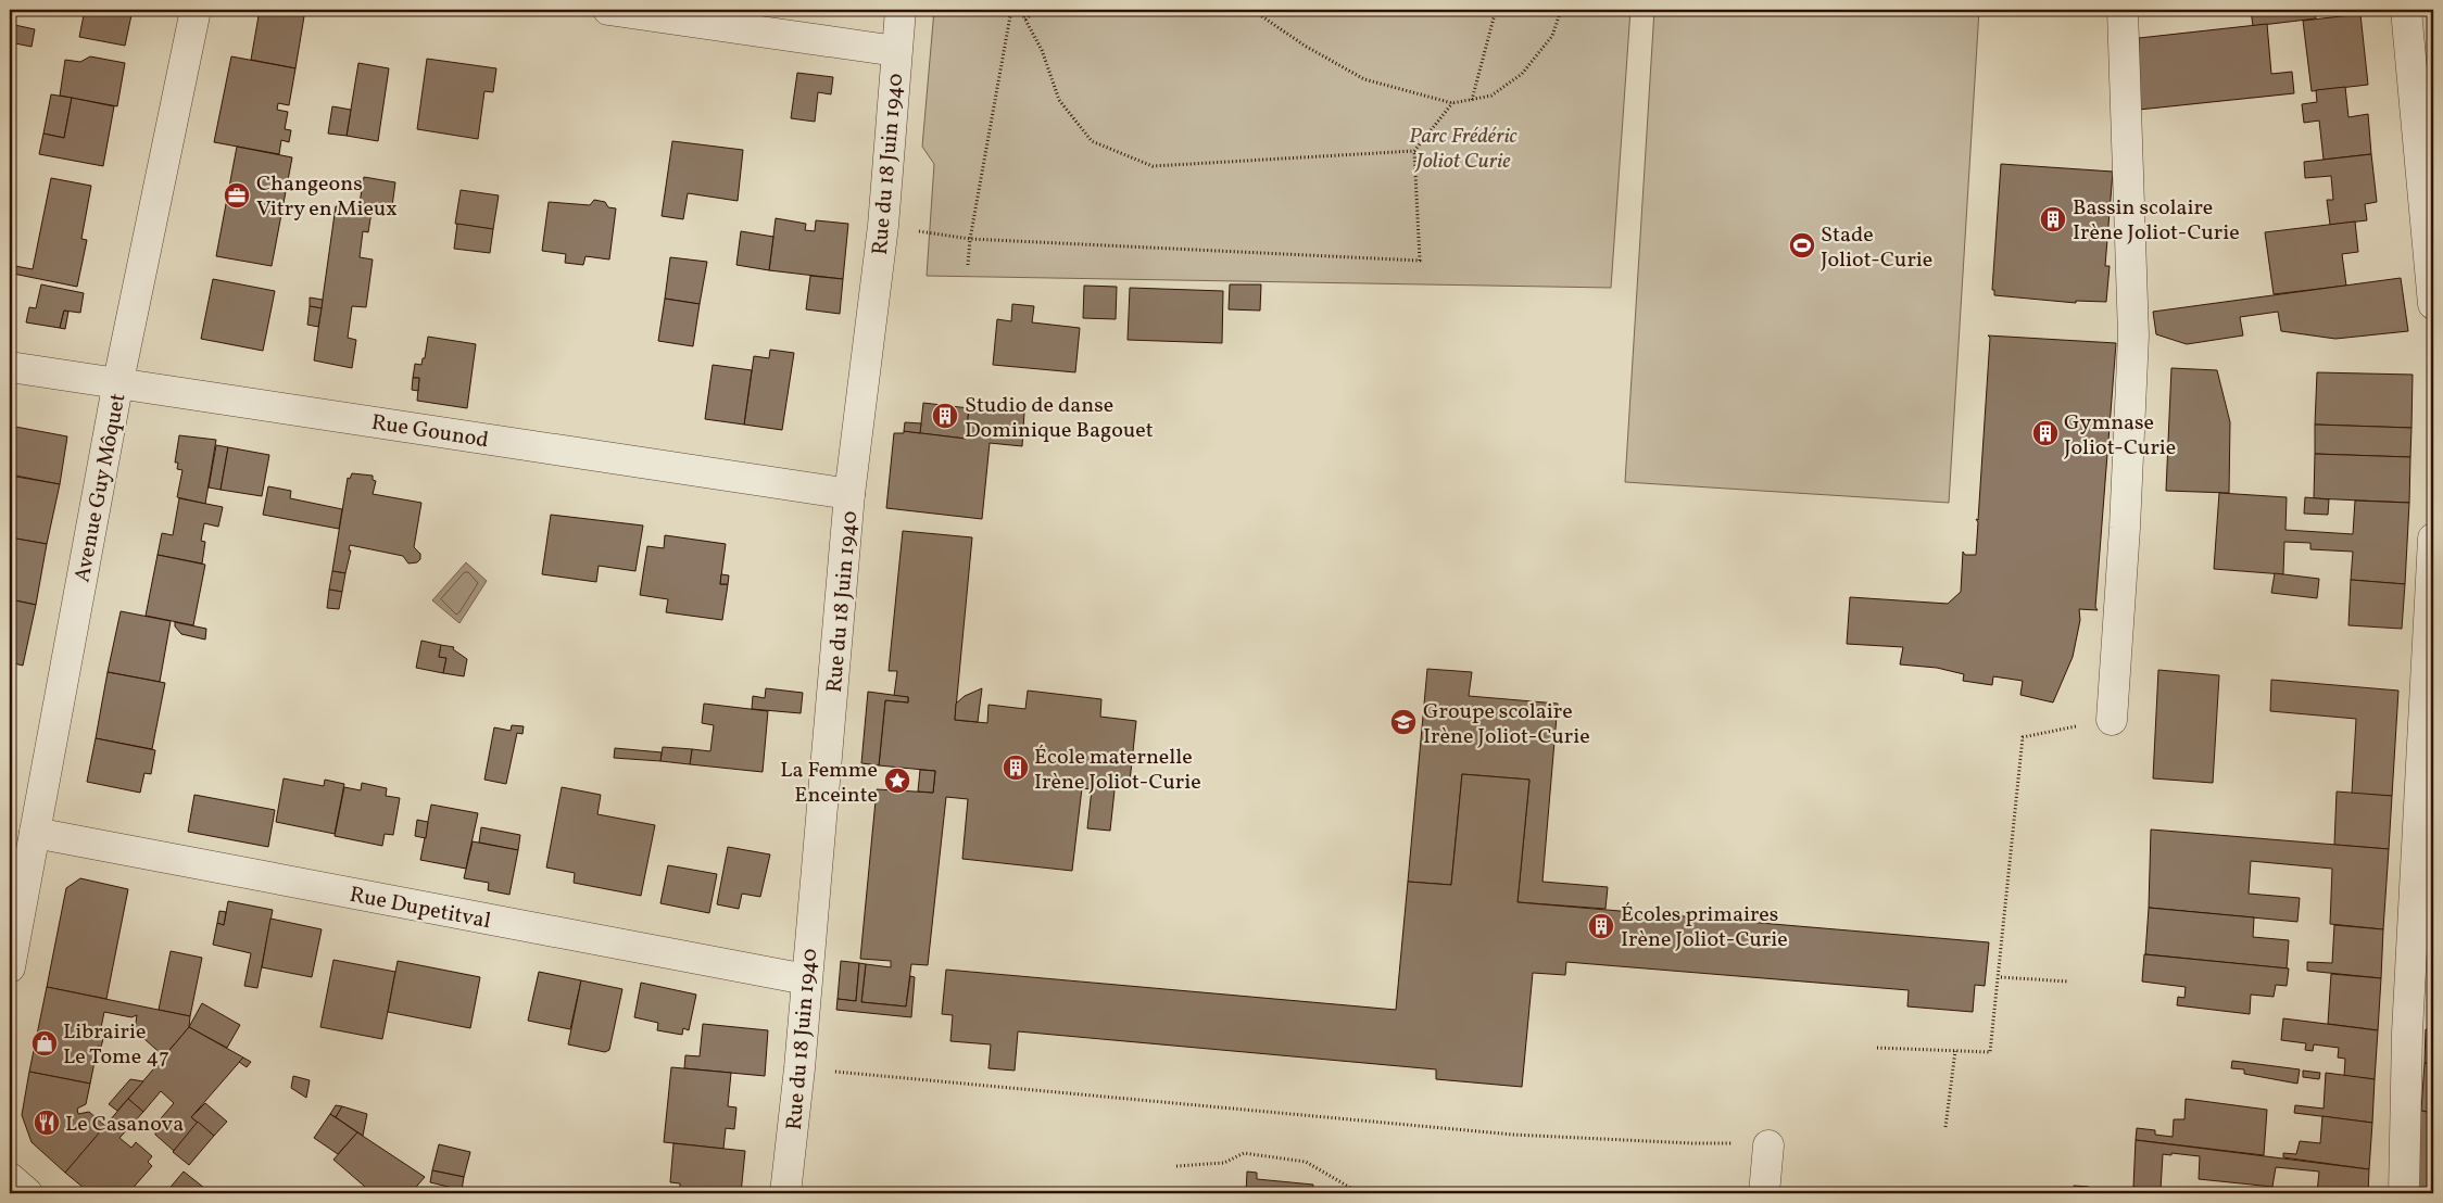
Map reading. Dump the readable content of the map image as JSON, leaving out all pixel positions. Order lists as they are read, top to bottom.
{
  "streets": {
    "street": [
      "Rue du 18 Juin 1940",
      "Rue Gounod",
      "Avenue Guy Môquet",
      "Rue Dupetitval"
    ]
  },
  "crossings": [
    ["Rue du 18 Juin 1940", "Rue Gounod"],
    ["Rue du 18 Juin 1940", "Rue Dupetitval"],
    ["Rue Gounod", "Avenue Guy Môquet"],
    ["Avenue Guy Môquet", "Rue Dupetitval"]
  ],
  "parks": ["Parc Frédéric Joliot Curie"],
  "places": {
    "office": ["Changeons Vitry en Mieux"],
    "building": [
      "Bassin scolaire Irène Joliot-Curie",
      "Studio de danse Dominique Bagouet",
      "Gymnase Joliot-Curie",
      "École maternelle Irène Joliot-Curie",
      "Écoles primaires Irène Joliot-Curie"
    ],
    "sports": ["Stade Joliot-Curie"],
    "school or university": ["Groupe scolaire Irène Joliot-Curie"],
    "place": ["La Femme Enceinte"],
    "shop": ["Librairie Le Tome 47"],
    "restaurant": ["Le Casanova"]
  }
}
